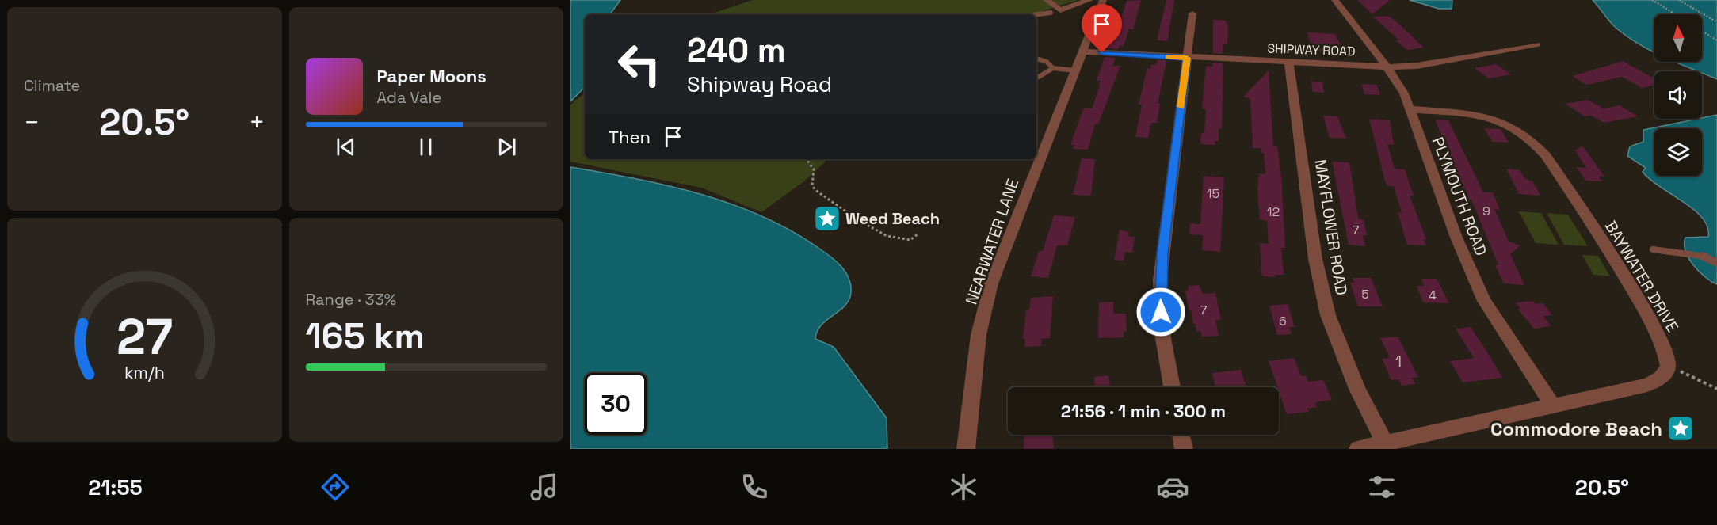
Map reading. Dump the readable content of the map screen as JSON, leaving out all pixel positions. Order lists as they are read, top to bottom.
{
  "streets": {
    "street": [
      "SHIPWAY ROAD",
      "PLYMOUTH ROAD",
      "MAYFLOWER ROAD",
      "NEARWATER LANE",
      "BAYWATER DRIVE"
    ]
  },
  "crossings": [
    ["SHIPWAY ROAD", "PLYMOUTH ROAD"],
    ["SHIPWAY ROAD", "MAYFLOWER ROAD"],
    ["SHIPWAY ROAD", "NEARWATER LANE"],
    ["PLYMOUTH ROAD", "BAYWATER DRIVE"]
  ],
  "places": {
    "place": ["Weed Beach", "Commodore Beach"]
  },
  "house_numbers": [
    "15",
    "9",
    "12",
    "7",
    "5",
    "4",
    "7",
    "6",
    "1"
  ],
  "north": "top",
  "page": {
    "tile": [
      "Climate",
      ["Range · 33%", "165 km"]
    ],
    "turn": ["240 m", "Shipway Road"],
    "song": ["Paper Moons", "Ada Vale"],
    "heat": ["−", "20.5°", "+"],
    "then": "Then",
    "limit": "30",
    "trip": "21:56 · 1 min · 300 m",
    "tabs": ["21:55", "20.5°"],
    "gauge": ["27", "km/h"]
  }
}
